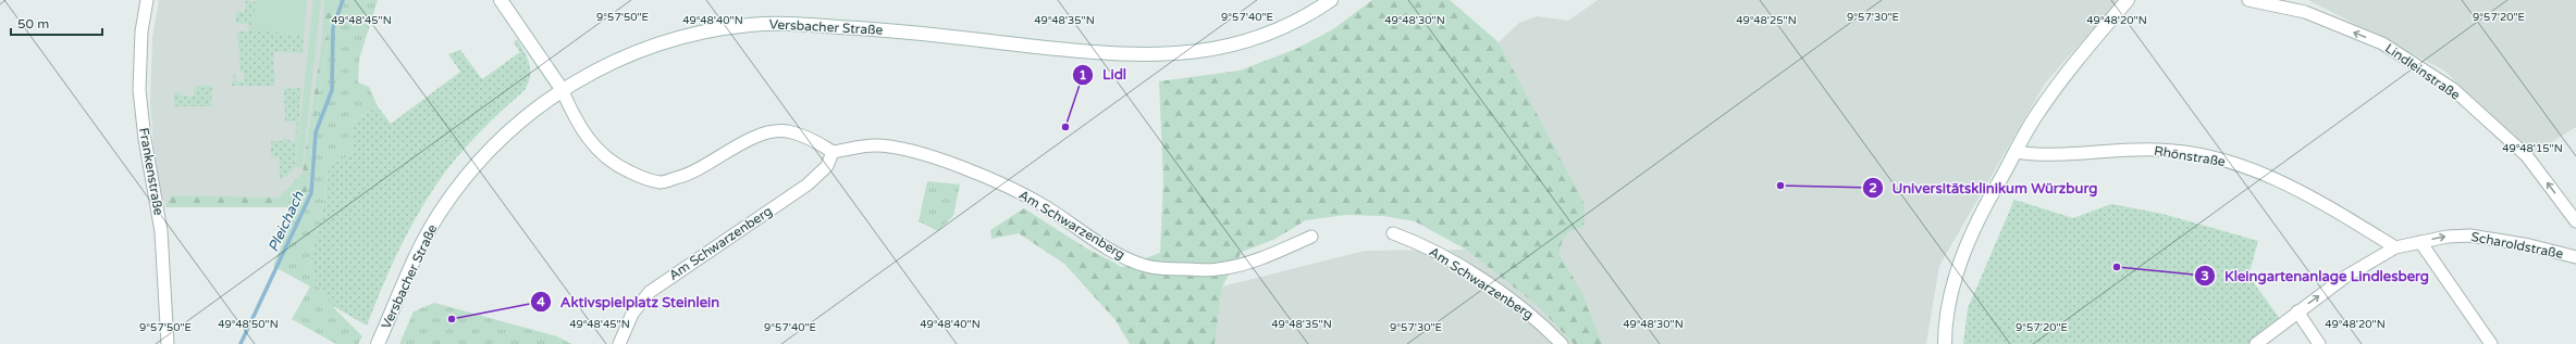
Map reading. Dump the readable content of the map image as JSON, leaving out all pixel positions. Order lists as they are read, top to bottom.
{
  "streets": {
    "main road": ["Versbacher Straße"],
    "street": [
      "Lindleinstraße",
      "Rhönstraße",
      "Frankenstraße",
      "Am Schwarzenberg",
      "Scharoldstraße"
    ]
  },
  "crossings": [
    ["Rhönstraße", "Scharoldstraße"]
  ],
  "one_way": ["Lindleinstraße", "Scharoldstraße"],
  "water": ["Pleichach"],
  "places": [
    "Lidl",
    "Universitätsklinikum Würzburg",
    "Kleingartenanlage Lindlesberg",
    "Aktivspielplatz Steinlein"
  ],
  "scale_bar": "50 m",
  "coordinates": [
    "9°57'40\"E",
    "9°57'30\"E",
    "9°57'50\"E",
    "9°57'20\"E",
    "49°48'45\"N",
    "49°48'40\"N",
    "49°48'35\"N",
    "49°48'30\"N",
    "49°48'25\"N",
    "49°48'20\"N",
    "49°48'15\"N",
    "49°48'50\"N"
  ]
}
